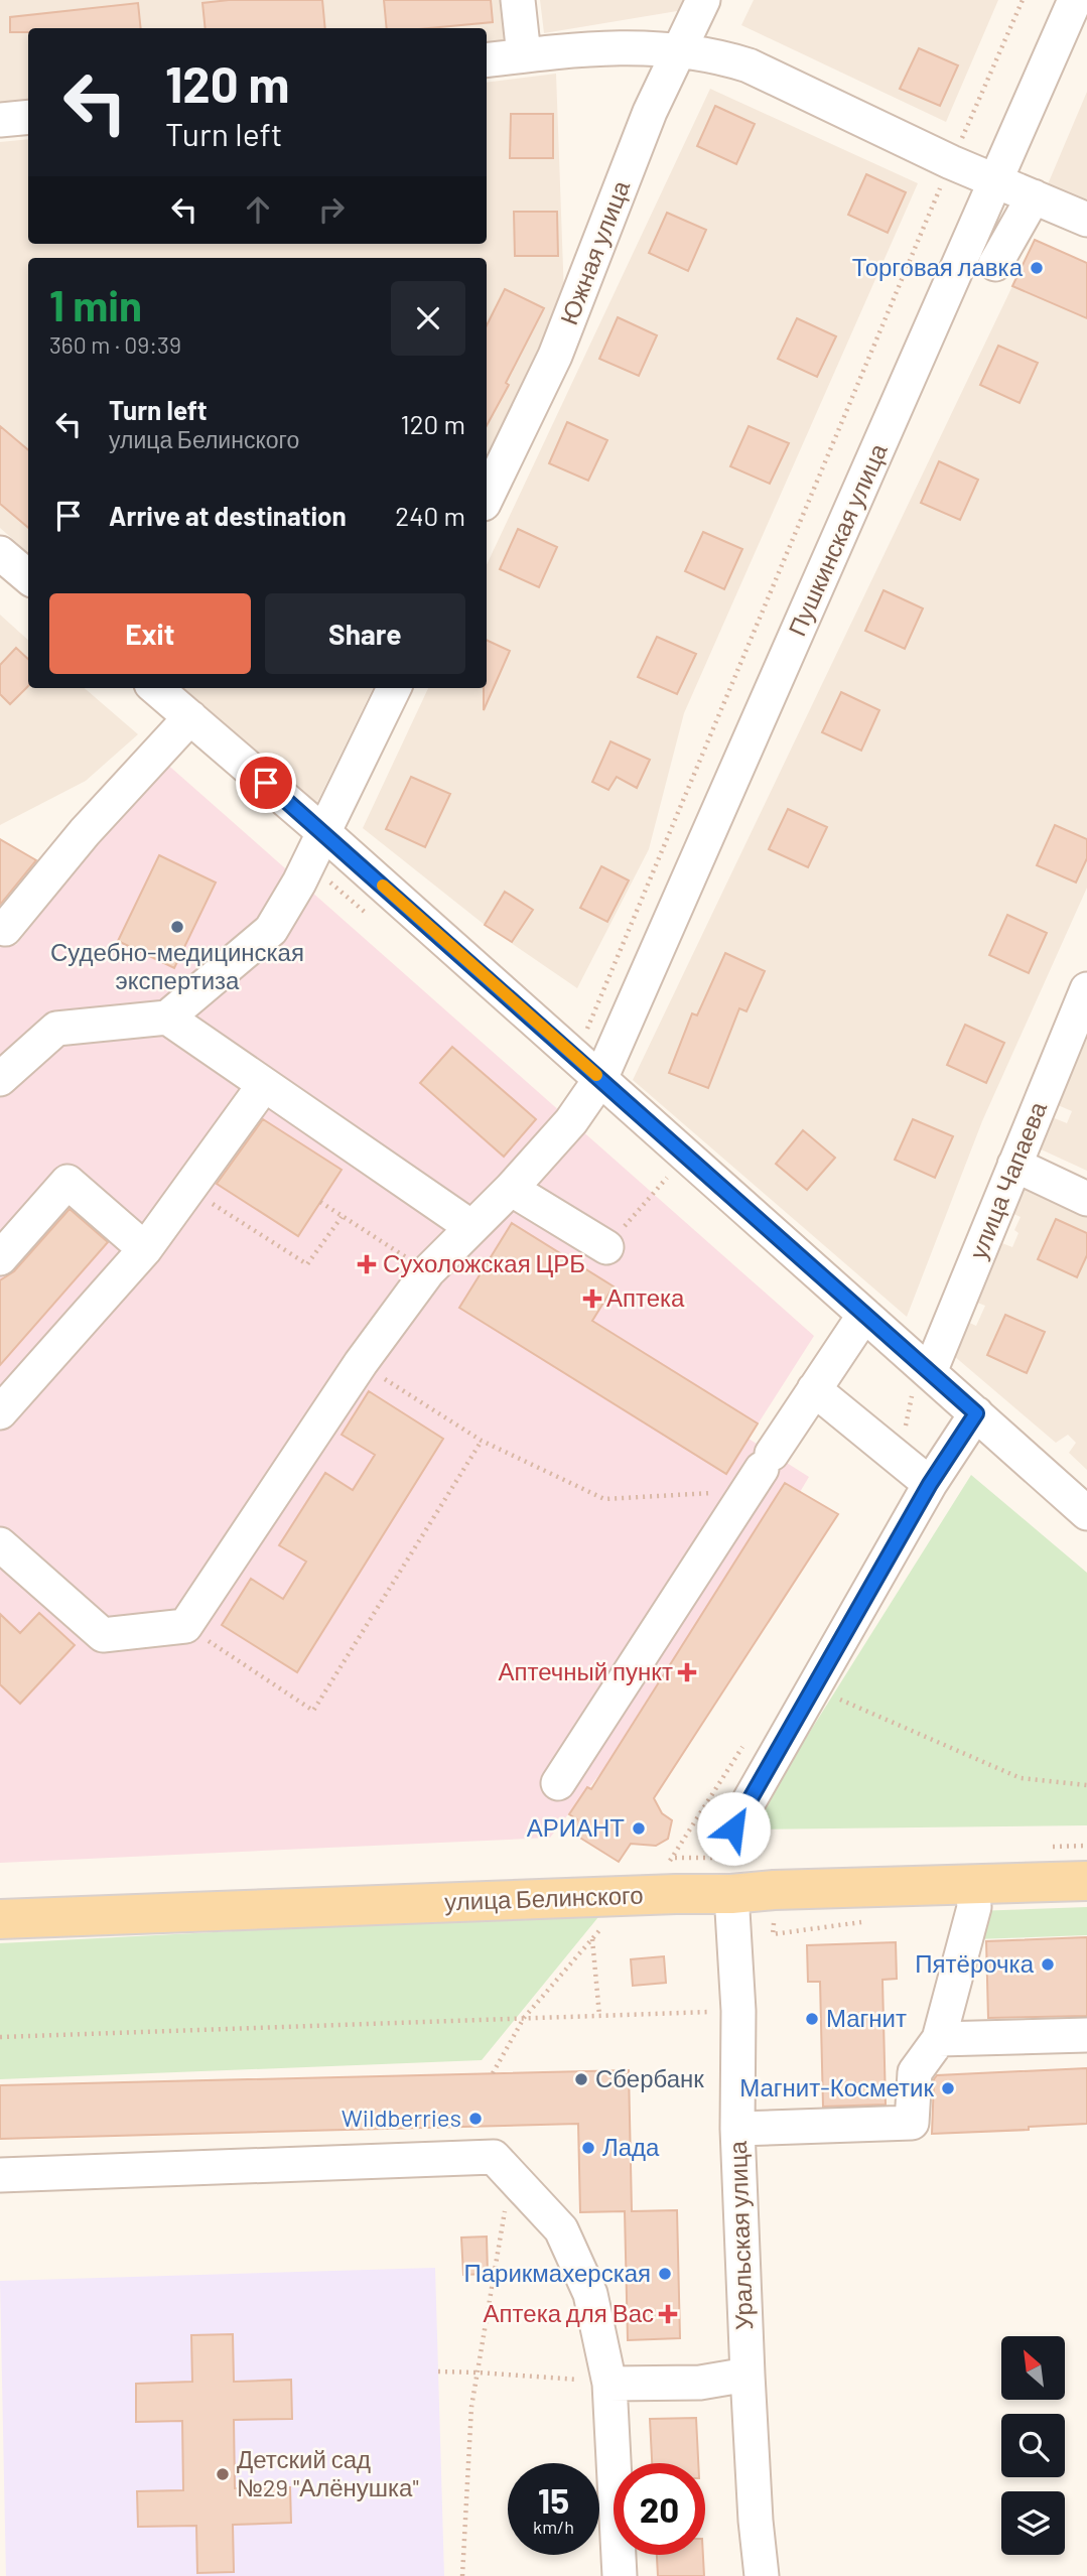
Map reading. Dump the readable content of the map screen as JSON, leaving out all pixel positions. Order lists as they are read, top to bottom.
{
  "streets": {
    "main road": ["улица Белинского"],
    "street": [
      "Южная улица",
      "Пушкинская улица",
      "улица Чапаева",
      "Уральская улица"
    ]
  },
  "crossings": [
    ["улица Белинского", "Уральская улица"]
  ],
  "places": {
    "other": [
      "Торговая лавка",
      "Судебно-медицинская экспертиза",
      "АРИАНТ",
      "Пятёрочка",
      "Магнит",
      "Сбербанк",
      "Магнит-Косметик",
      "Wildberries",
      "Лада",
      "Парикмахерская",
      "Детский сад №29 \"Алёнушка\""
    ],
    "health": [
      "Сухоложская ЦРБ",
      "Аптека",
      "Аптечный пункт",
      "Аптека для Вас"
    ]
  },
  "north": "top left",
  "page": {
    "turn": ["120 m", "Turn left"],
    "heading": ["1 min", "360 m · 09:39"],
    "list": [
      {
        "name": "Turn left",
        "note": "улица Белинского",
        "value": "120 m"
      },
      {
        "name": "Arrive at destination",
        "value": "240 m"
      }
    ],
    "buttons": ["Exit", "Share"],
    "speed": "15 km/h",
    "limit": "20"
  }
}
